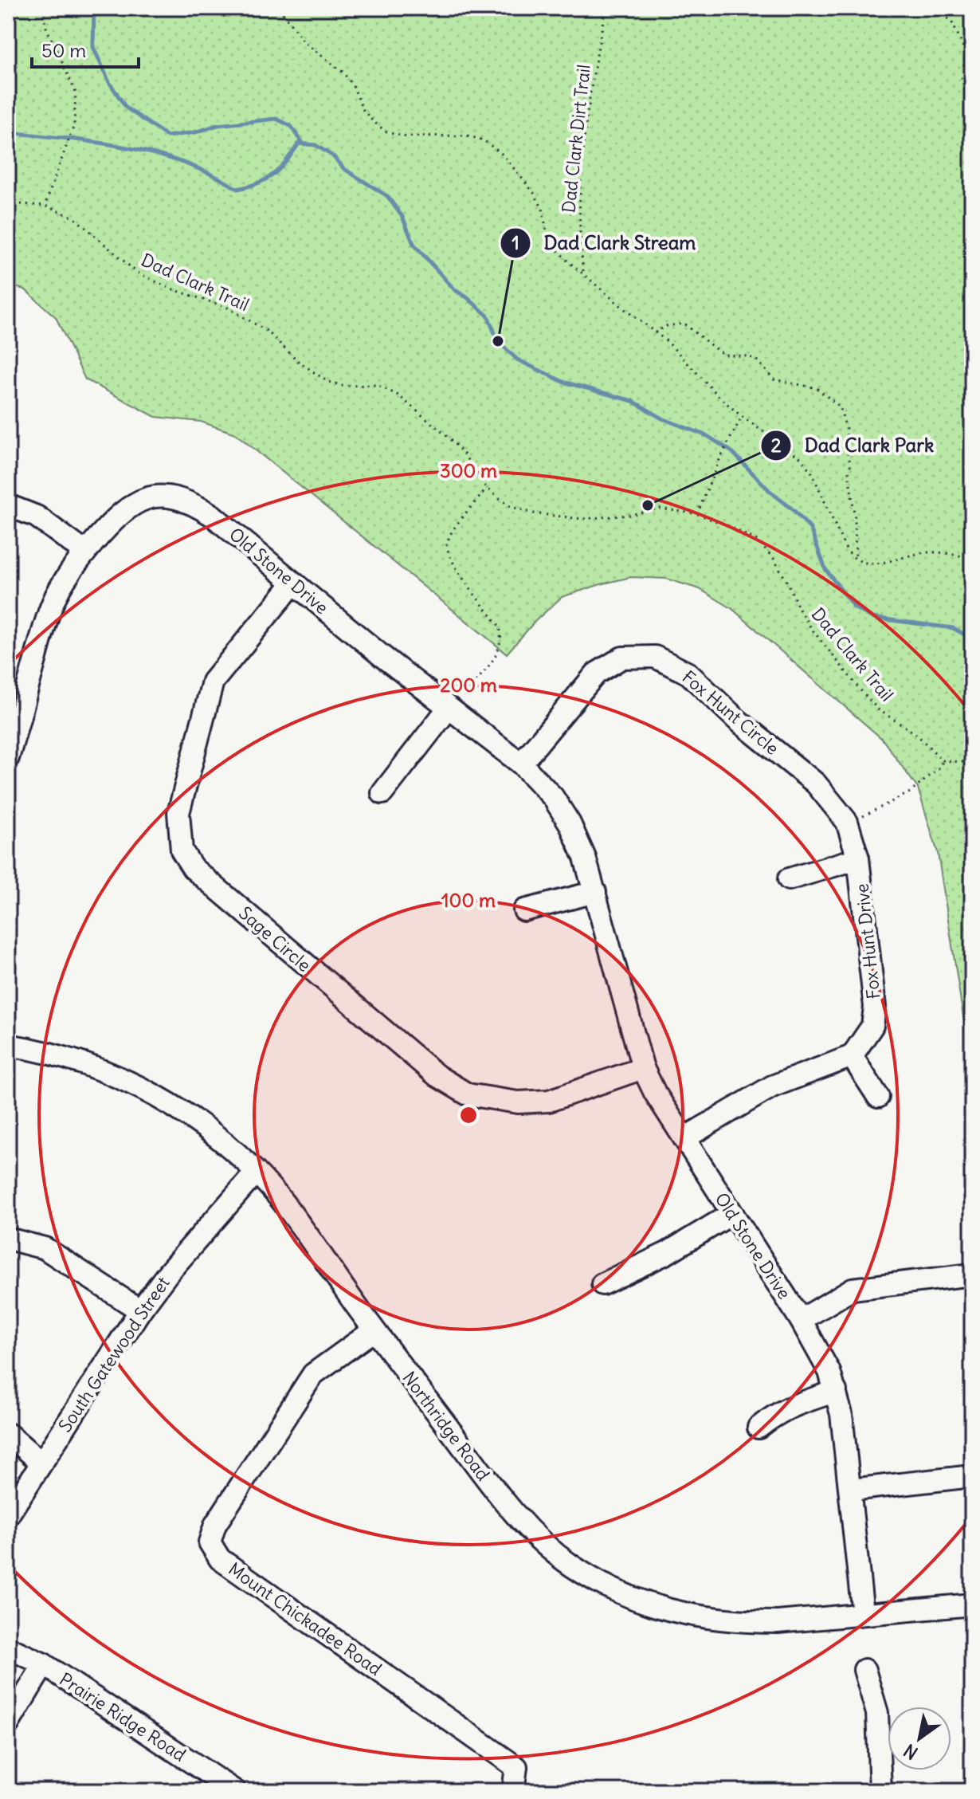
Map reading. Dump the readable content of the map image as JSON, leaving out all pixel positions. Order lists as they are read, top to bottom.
{
  "streets": {
    "street": [
      "Old Stone Drive",
      "Fox Hunt Circle",
      "Sage Circle",
      "Fox Hunt Drive",
      "South Gatewood Street",
      "Northridge Road",
      "Mount Chickadee Road",
      "Prairie Ridge Road"
    ],
    "path": ["Dad Clark Dirt Trail", "Dad Clark Trail"]
  },
  "crossings": [
    ["Old Stone Drive", "Fox Hunt Circle"],
    ["Old Stone Drive", "Sage Circle"],
    ["Old Stone Drive", "Northridge Road"],
    ["Fox Hunt Circle", "Fox Hunt Drive"],
    ["South Gatewood Street", "Northridge Road"],
    ["Northridge Road", "Mount Chickadee Road"]
  ],
  "places": ["Dad Clark Stream", "Dad Clark Park"],
  "scale_bar": "50 m",
  "north": "bottom left",
  "rings": ["300 m", "200 m", "100 m"]
}
